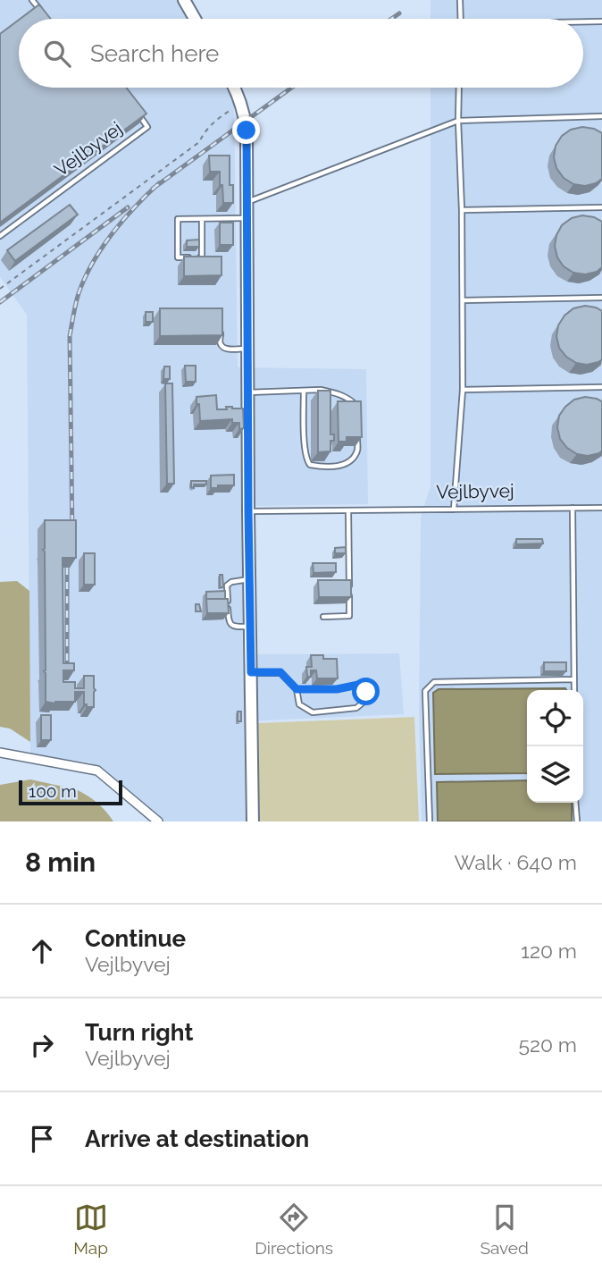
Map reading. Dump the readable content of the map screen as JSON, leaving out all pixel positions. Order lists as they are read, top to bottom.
{
  "streets": {
    "lane": ["Vejlbyvej"]
  },
  "scale_bar": "100 m",
  "page": {
    "search": "Search here",
    "scale": "100 m",
    "heading": ["8 min", "Walk · 640 m"],
    "list": [
      ["Continue", "Vejlbyvej", "120 m"],
      ["Turn right", "Vejlbyvej", "520 m"],
      "Arrive at destination"
    ],
    "nav": ["Map", "Directions", "Saved"]
  }
}
